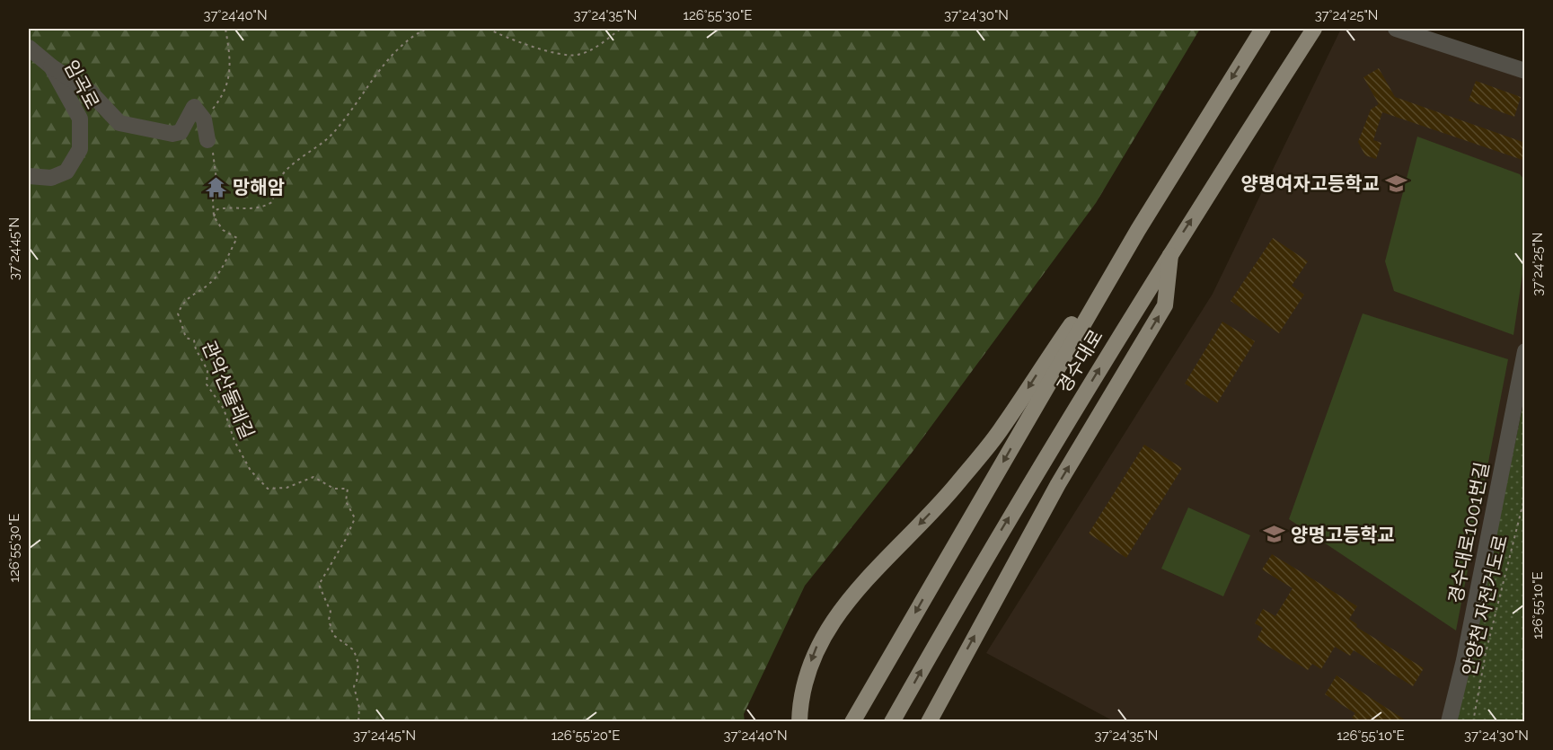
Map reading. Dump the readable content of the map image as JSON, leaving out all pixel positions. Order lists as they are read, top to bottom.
{
  "streets": {
    "main road": ["경수대로"],
    "street": ["임곡로", "경수대로1001번길"],
    "path": ["관악산둘레길", "안양천 자전거도로"]
  },
  "places": {
    "school or university": ["양명여자고등학교", "양명고등학교"],
    "temple": ["망해암"]
  },
  "coordinates": [
    "37°24'40\"N",
    "37°24'35\"N",
    "126°55'30\"E",
    "37°24'30\"N",
    "37°24'25\"N",
    "37°24'45\"N",
    "126°55'10\"E",
    "126°55'20\"E"
  ]
}
